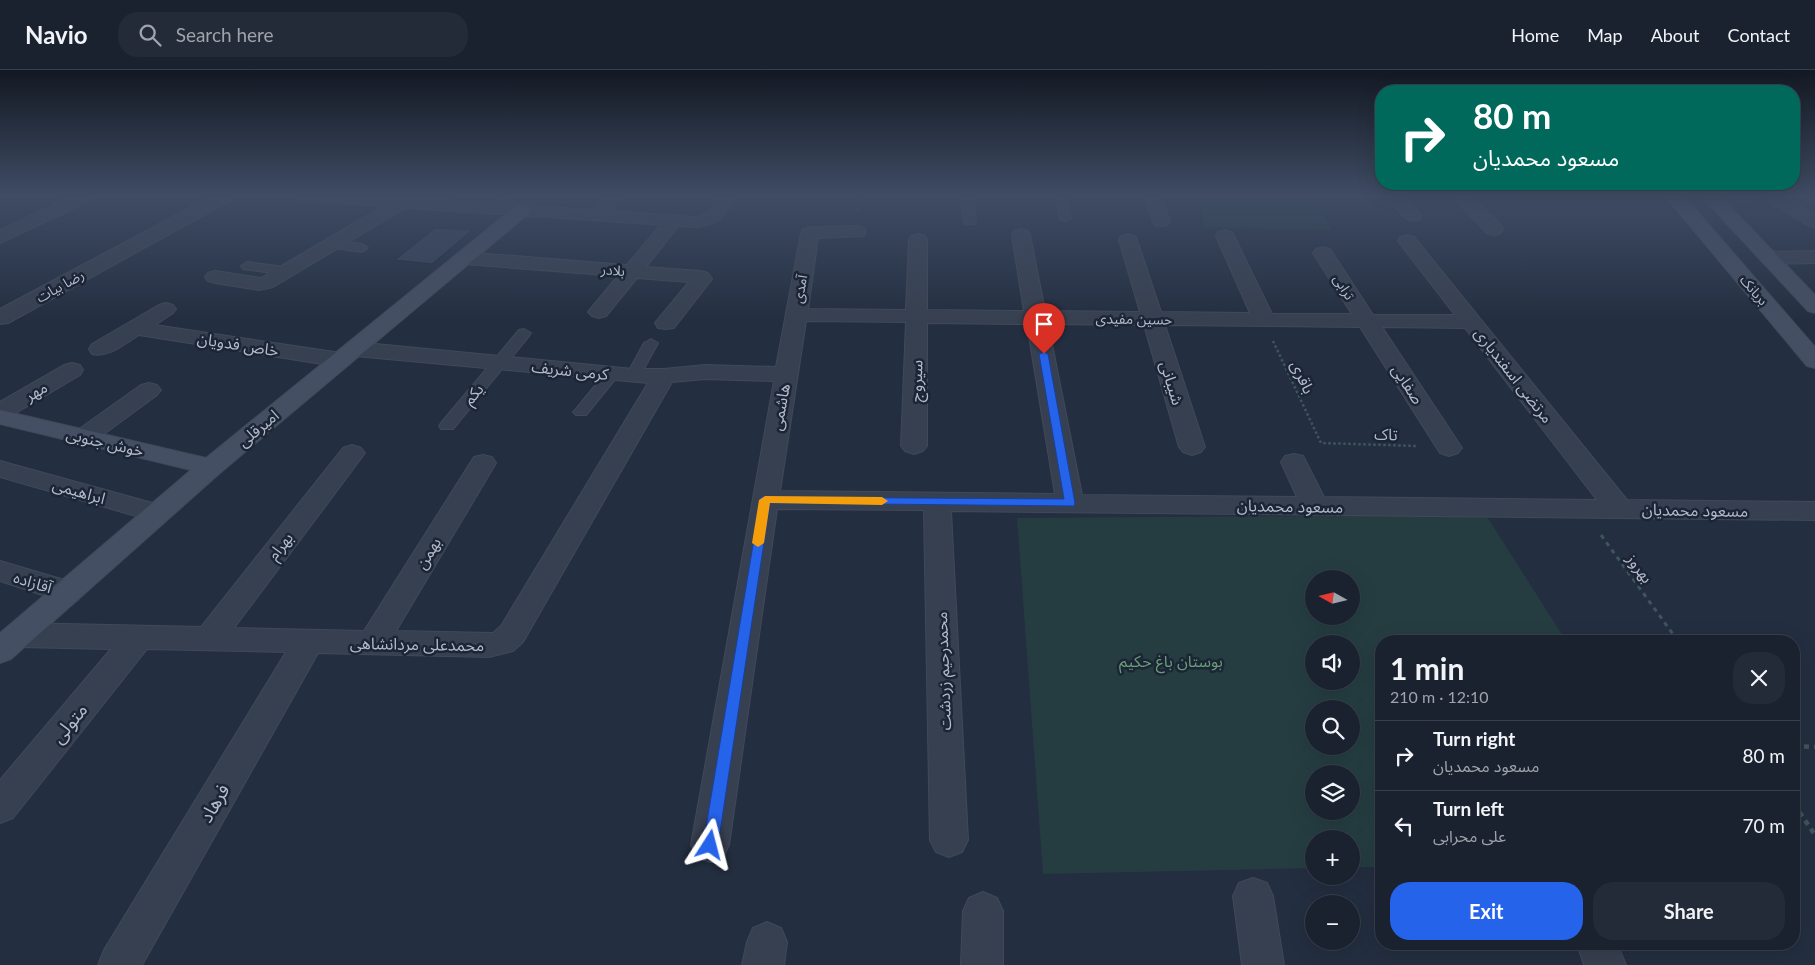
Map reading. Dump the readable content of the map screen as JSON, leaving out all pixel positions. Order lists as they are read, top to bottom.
{
  "streets": {
    "main road": ["بریانک", "امیرقلی", "خوش جنوبی"],
    "street": [
      "بلادر",
      "رضا بیات",
      "ترابی",
      "آمدی",
      "حسین مفیدی",
      "خاص فدویان",
      "کرمی شریف",
      "مرتضی اسفندیاری",
      "سیروج",
      "شیبانی",
      "صفایی",
      "مهر",
      "هاشمی",
      "ابراهیمی",
      "مسعود محمدیان",
      "بهرام",
      "بهمن",
      "آقازاده",
      "محمدعلی مردانشاهی",
      "محمدرحیم زردشت",
      "متولی",
      "فرهاد"
    ],
    "lane": ["یکم"],
    "path": ["باقری", "تاک", "بهروز"]
  },
  "crossings": [
    ["بلادر", "امیرقلی"],
    ["ترابی", "حسین مفیدی"],
    ["ترابی", "صفایی"],
    ["آمدی", "حسین مفیدی"],
    ["آمدی", "هاشمی"],
    ["حسین مفیدی", "مرتضی اسفندیاری"],
    ["حسین مفیدی", "باقری"],
    ["حسین مفیدی", "سیروج"],
    ["حسین مفیدی", "شیبانی"],
    ["حسین مفیدی", "صفایی"],
    ["حسین مفیدی", "هاشمی"],
    ["خاص فدویان", "کرمی شریف"],
    ["خاص فدویان", "امیرقلی"],
    ["کرمی شریف", "یکم"],
    ["کرمی شریف", "هاشمی"],
    ["کرمی شریف", "امیرقلی"],
    ["کرمی شریف", "محمدعلی مردانشاهی"],
    ["مرتضی اسفندیاری", "مسعود محمدیان"],
    ["باقری", "تاک"],
    ["صفایی", "تاک"],
    ["هاشمی", "مسعود محمدیان"],
    ["امیرقلی", "خوش جنوبی"],
    ["امیرقلی", "ابراهیمی"],
    ["امیرقلی", "آقازاده"],
    ["امیرقلی", "محمدعلی مردانشاهی"],
    ["مسعود محمدیان", "بهروز"],
    ["مسعود محمدیان", "محمدرحیم زردشت"],
    ["بهرام", "محمدعلی مردانشاهی"],
    ["بهمن", "محمدعلی مردانشاهی"],
    ["محمدعلی مردانشاهی", "متولی"],
    ["محمدعلی مردانشاهی", "فرهاد"]
  ],
  "parks": ["بوستان باغ حکیم"],
  "north": "left",
  "page": {
    "header": "Navio",
    "search": "Search here",
    "nav": [
      "Home",
      "Map",
      "About",
      "Contact"
    ],
    "turn": ["80 m", "مسعود محمدیان"],
    "map_buttons": ["+", "−"],
    "heading": ["1 min", "210 m · 12:10"],
    "list": [
      {
        "name": "Turn right",
        "note": "مسعود محمدیان",
        "value": "80 m"
      },
      {
        "name": "Turn left",
        "note": "علی محرابی",
        "value": "70 m"
      }
    ],
    "buttons": ["Exit", "Share"]
  }
}
